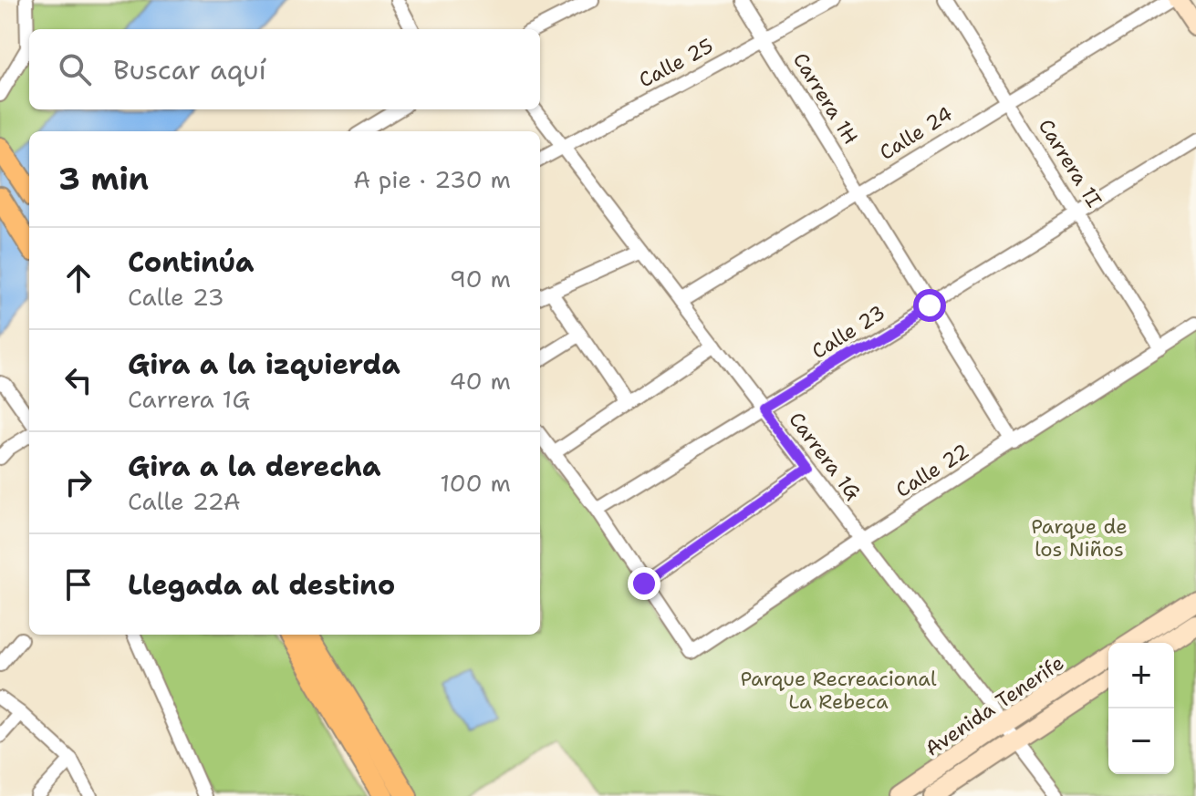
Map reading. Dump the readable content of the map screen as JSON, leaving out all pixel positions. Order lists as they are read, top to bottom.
{
  "streets": {
    "main road": ["Avenida Tenerife"],
    "street": [
      "Calle 25",
      "Carrera 1H",
      "Calle 24",
      "Carrera 1I",
      "Calle 23",
      "Carrera 1G",
      "Calle 22"
    ]
  },
  "crossings": [
    ["Calle 25", "Carrera 1H"],
    ["Calle 25", "Carrera 1G"],
    ["Carrera 1H", "Calle 24"],
    ["Carrera 1H", "Calle 23"],
    ["Carrera 1H", "Calle 22"],
    ["Calle 24", "Carrera 1I"],
    ["Calle 24", "Carrera 1G"],
    ["Carrera 1I", "Calle 23"],
    ["Carrera 1I", "Calle 22"],
    ["Calle 23", "Carrera 1G"],
    ["Carrera 1G", "Calle 22"],
    ["Carrera 1G", "Avenida Tenerife"]
  ],
  "parks": ["Parque de los Niños", "Parque Recreacional La Rebeca"],
  "page": {
    "search": "Buscar aquí",
    "heading": ["3 min", "A pie · 230 m"],
    "list": [
      ["Continúa", "Calle 23", "90 m"],
      ["Gira a la izquierda", "Carrera 1G", "40 m"],
      ["Gira a la derecha", "Calle 22A", "100 m"],
      "Llegada al destino"
    ],
    "map_buttons": ["+", "−"]
  }
}
